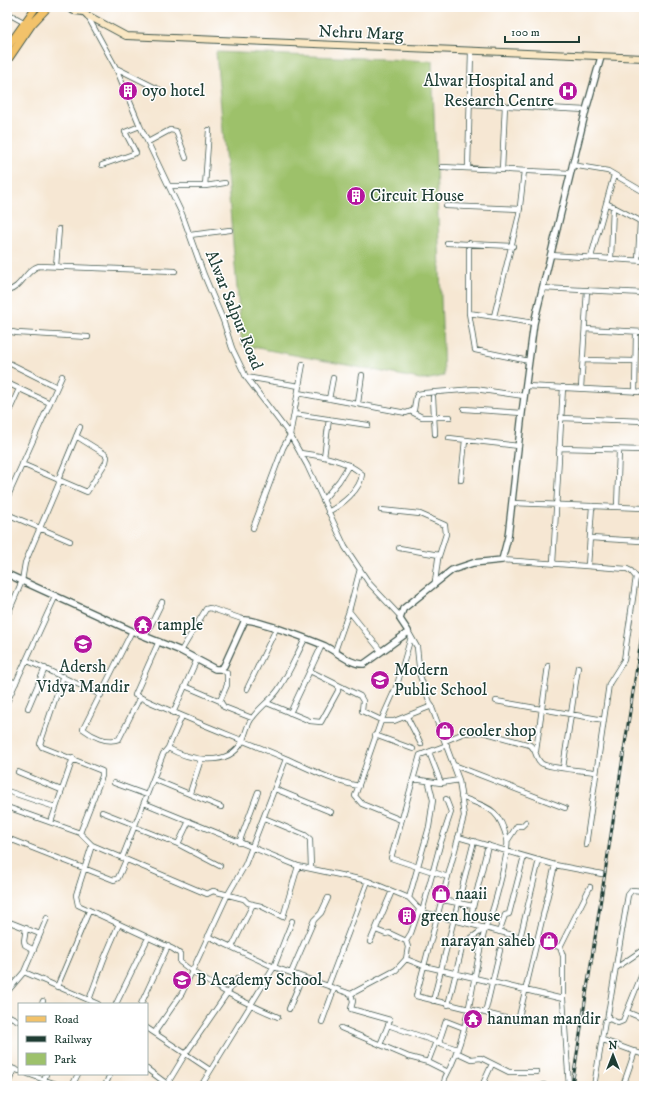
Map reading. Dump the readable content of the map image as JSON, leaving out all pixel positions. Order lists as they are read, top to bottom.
{
  "streets": {
    "main road": ["Nehru Marg"],
    "street": ["Alwar Salpur Road"]
  },
  "crossings": [
    ["Nehru Marg", "Alwar Salpur Road"]
  ],
  "places": {
    "building": ["oyo hotel", "Circuit House", "green house"],
    "hospital": ["Alwar Hospital and Research Centre"],
    "temple": ["tample", "hanuman mandir"],
    "school or university": ["Adersh Vidya Mandir", "Modern Public School", "B Academy School"],
    "shop": ["cooler shop", "naaii", "narayan saheb"]
  },
  "legend": ["Road", "Railway", "Park"],
  "scale_bar": "100 m",
  "north": "top"
}
